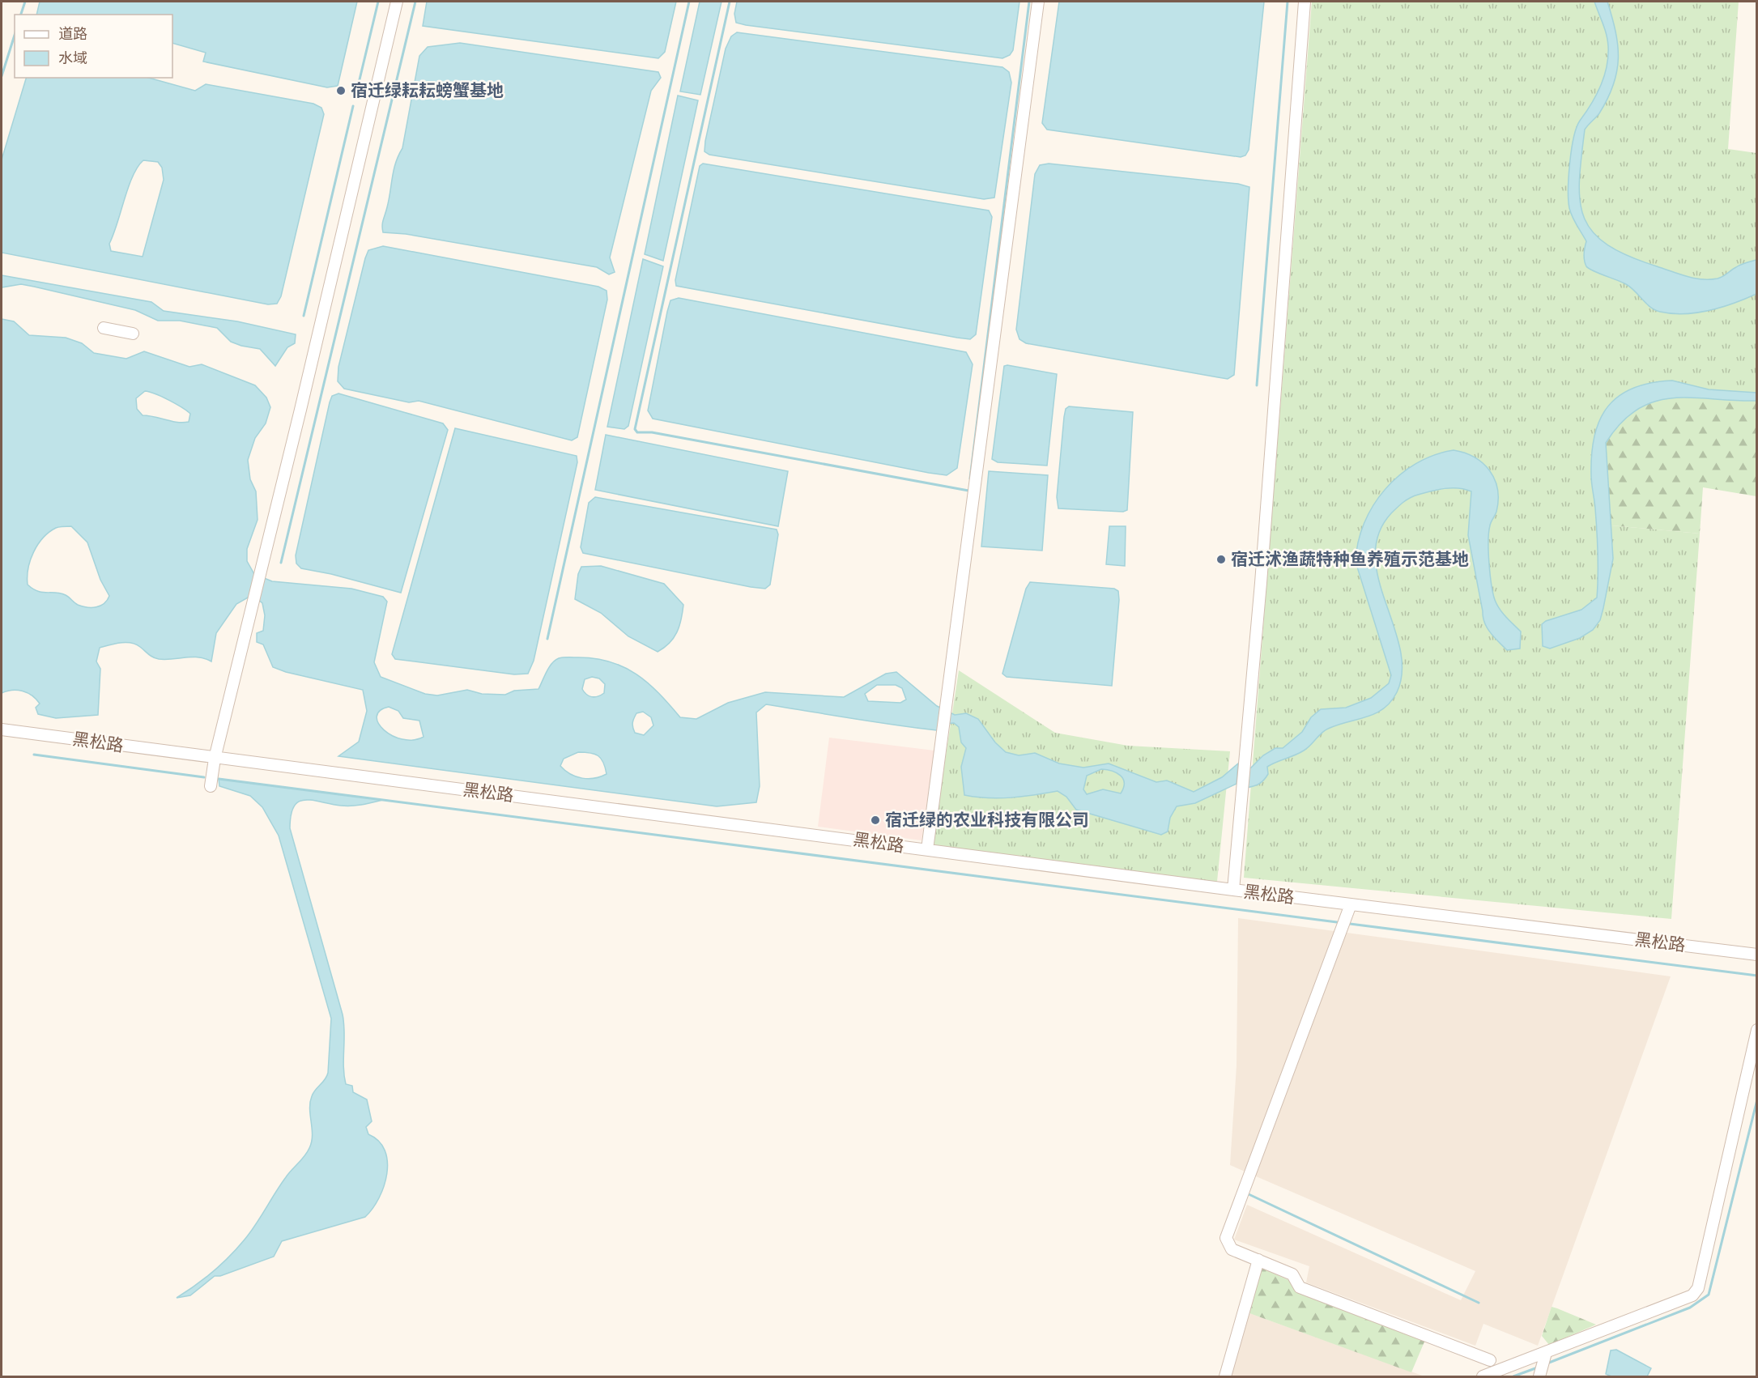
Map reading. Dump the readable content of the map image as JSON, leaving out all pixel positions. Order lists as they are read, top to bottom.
{
  "streets": {
    "street": ["黑松路"]
  },
  "places": ["宿迁绿耘耘螃蟹基地", "宿迁沭渔蔬特种鱼养殖示范基地", "宿迁绿的农业科技有限公司"],
  "legend": ["道路", "水域"]
}
